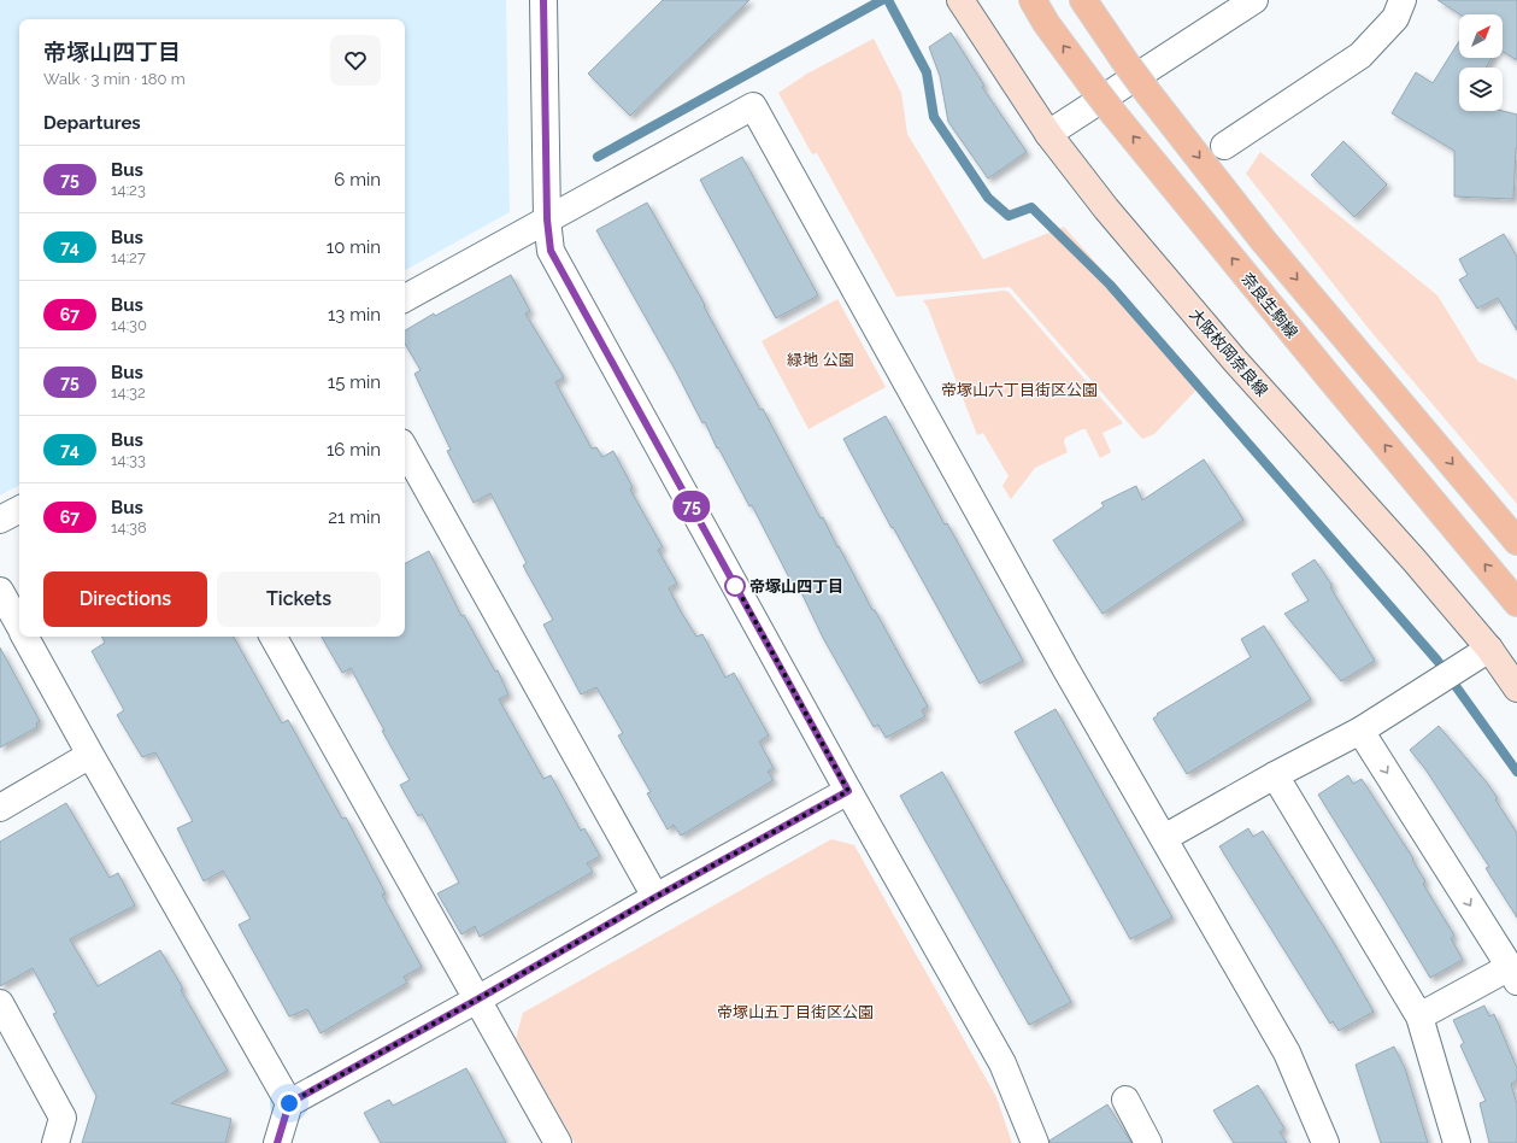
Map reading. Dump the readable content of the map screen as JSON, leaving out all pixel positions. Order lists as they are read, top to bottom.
{
  "streets": {
    "main road": ["奈良生駒線", "大阪枚岡奈良線"]
  },
  "parks": ["緑地 公園", "帝塚山六丁目街区公園", "帝塚山五丁目街区公園"],
  "places": ["帝塚山四丁目"],
  "lines": ["bus line 75"],
  "north": "top right",
  "page": {
    "on_map": "75",
    "heading": [
      ["帝塚山四丁目", "Walk · 3 min · 180 m"],
      "Departures"
    ],
    "list": [
      {
        "mark": "75",
        "name": "Bus",
        "note": "14:23",
        "value": "6 min"
      },
      {
        "mark": "74",
        "name": "Bus",
        "note": "14:27",
        "value": "10 min"
      },
      {
        "mark": "67",
        "name": "Bus",
        "note": "14:30",
        "value": "13 min"
      },
      {
        "mark": "75",
        "name": "Bus",
        "note": "14:32",
        "value": "15 min"
      },
      {
        "mark": "74",
        "name": "Bus",
        "note": "14:33",
        "value": "16 min"
      },
      {
        "mark": "67",
        "name": "Bus",
        "note": "14:38",
        "value": "21 min"
      }
    ],
    "buttons": ["Directions", "Tickets"]
  }
}
